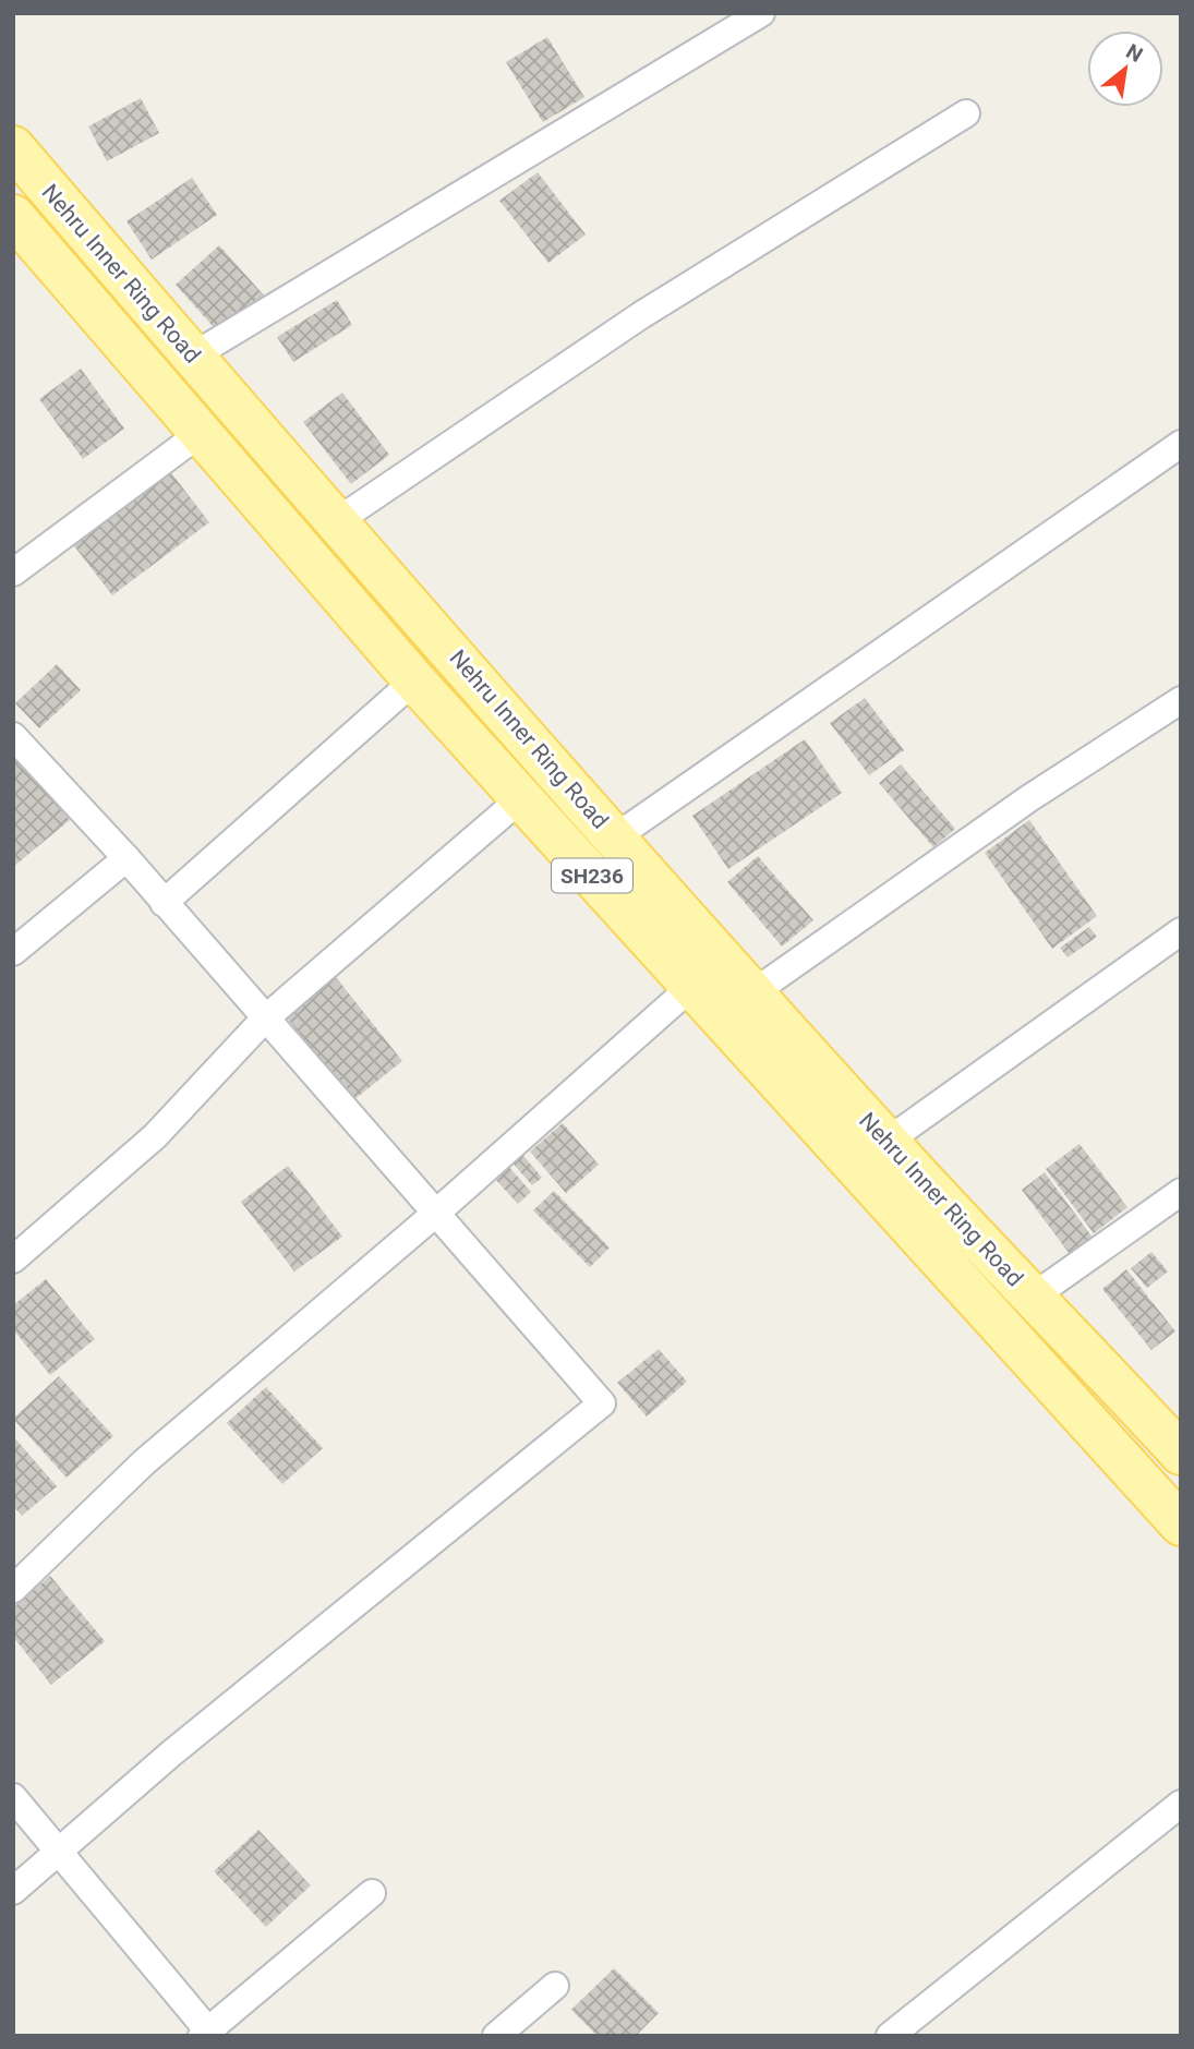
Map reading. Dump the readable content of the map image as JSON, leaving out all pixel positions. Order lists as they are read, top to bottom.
{
  "streets": {
    "main road": ["Nehru Inner Ring Road", "SH236"]
  },
  "north": "top right"
}
